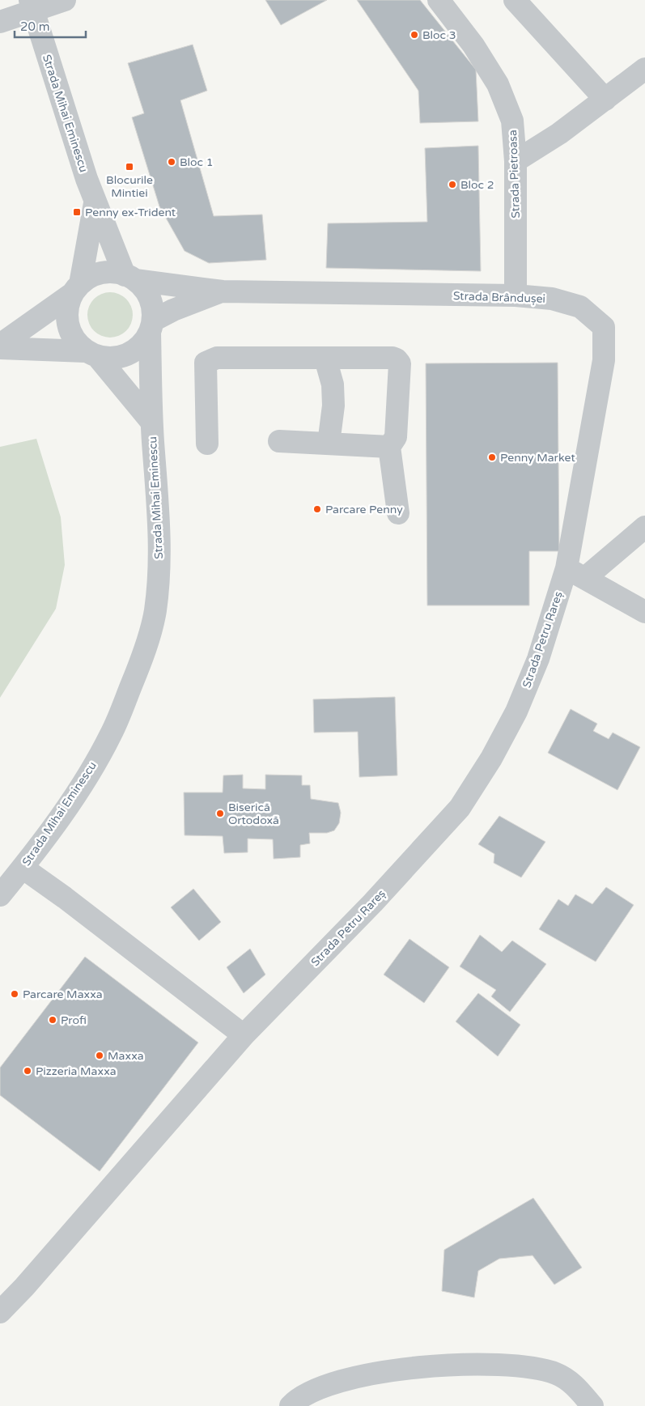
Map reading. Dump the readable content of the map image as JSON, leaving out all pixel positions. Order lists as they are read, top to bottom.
{
  "streets": {
    "street": [
      "Strada Mihai Eminescu",
      "Strada Pietroasa",
      "Strada Brândușei",
      "Strada Petru Rareș"
    ]
  },
  "crossings": [
    ["Strada Mihai Eminescu", "Strada Brândușei"],
    ["Strada Pietroasa", "Strada Brândușei"],
    ["Strada Brândușei", "Strada Petru Rareș"]
  ],
  "places": {
    "other": [
      "Bloc 3",
      "Bloc 1",
      "Bloc 2",
      "Penny Market",
      "Parcare Penny",
      "Biserică Ortodoxă",
      "Parcare Maxxa",
      "Profi",
      "Maxxa",
      "Pizzeria Maxxa"
    ],
    "transit": ["Blocurile Mintiei", "Penny ex-Trident"]
  },
  "scale_bar": "20 m"
}
